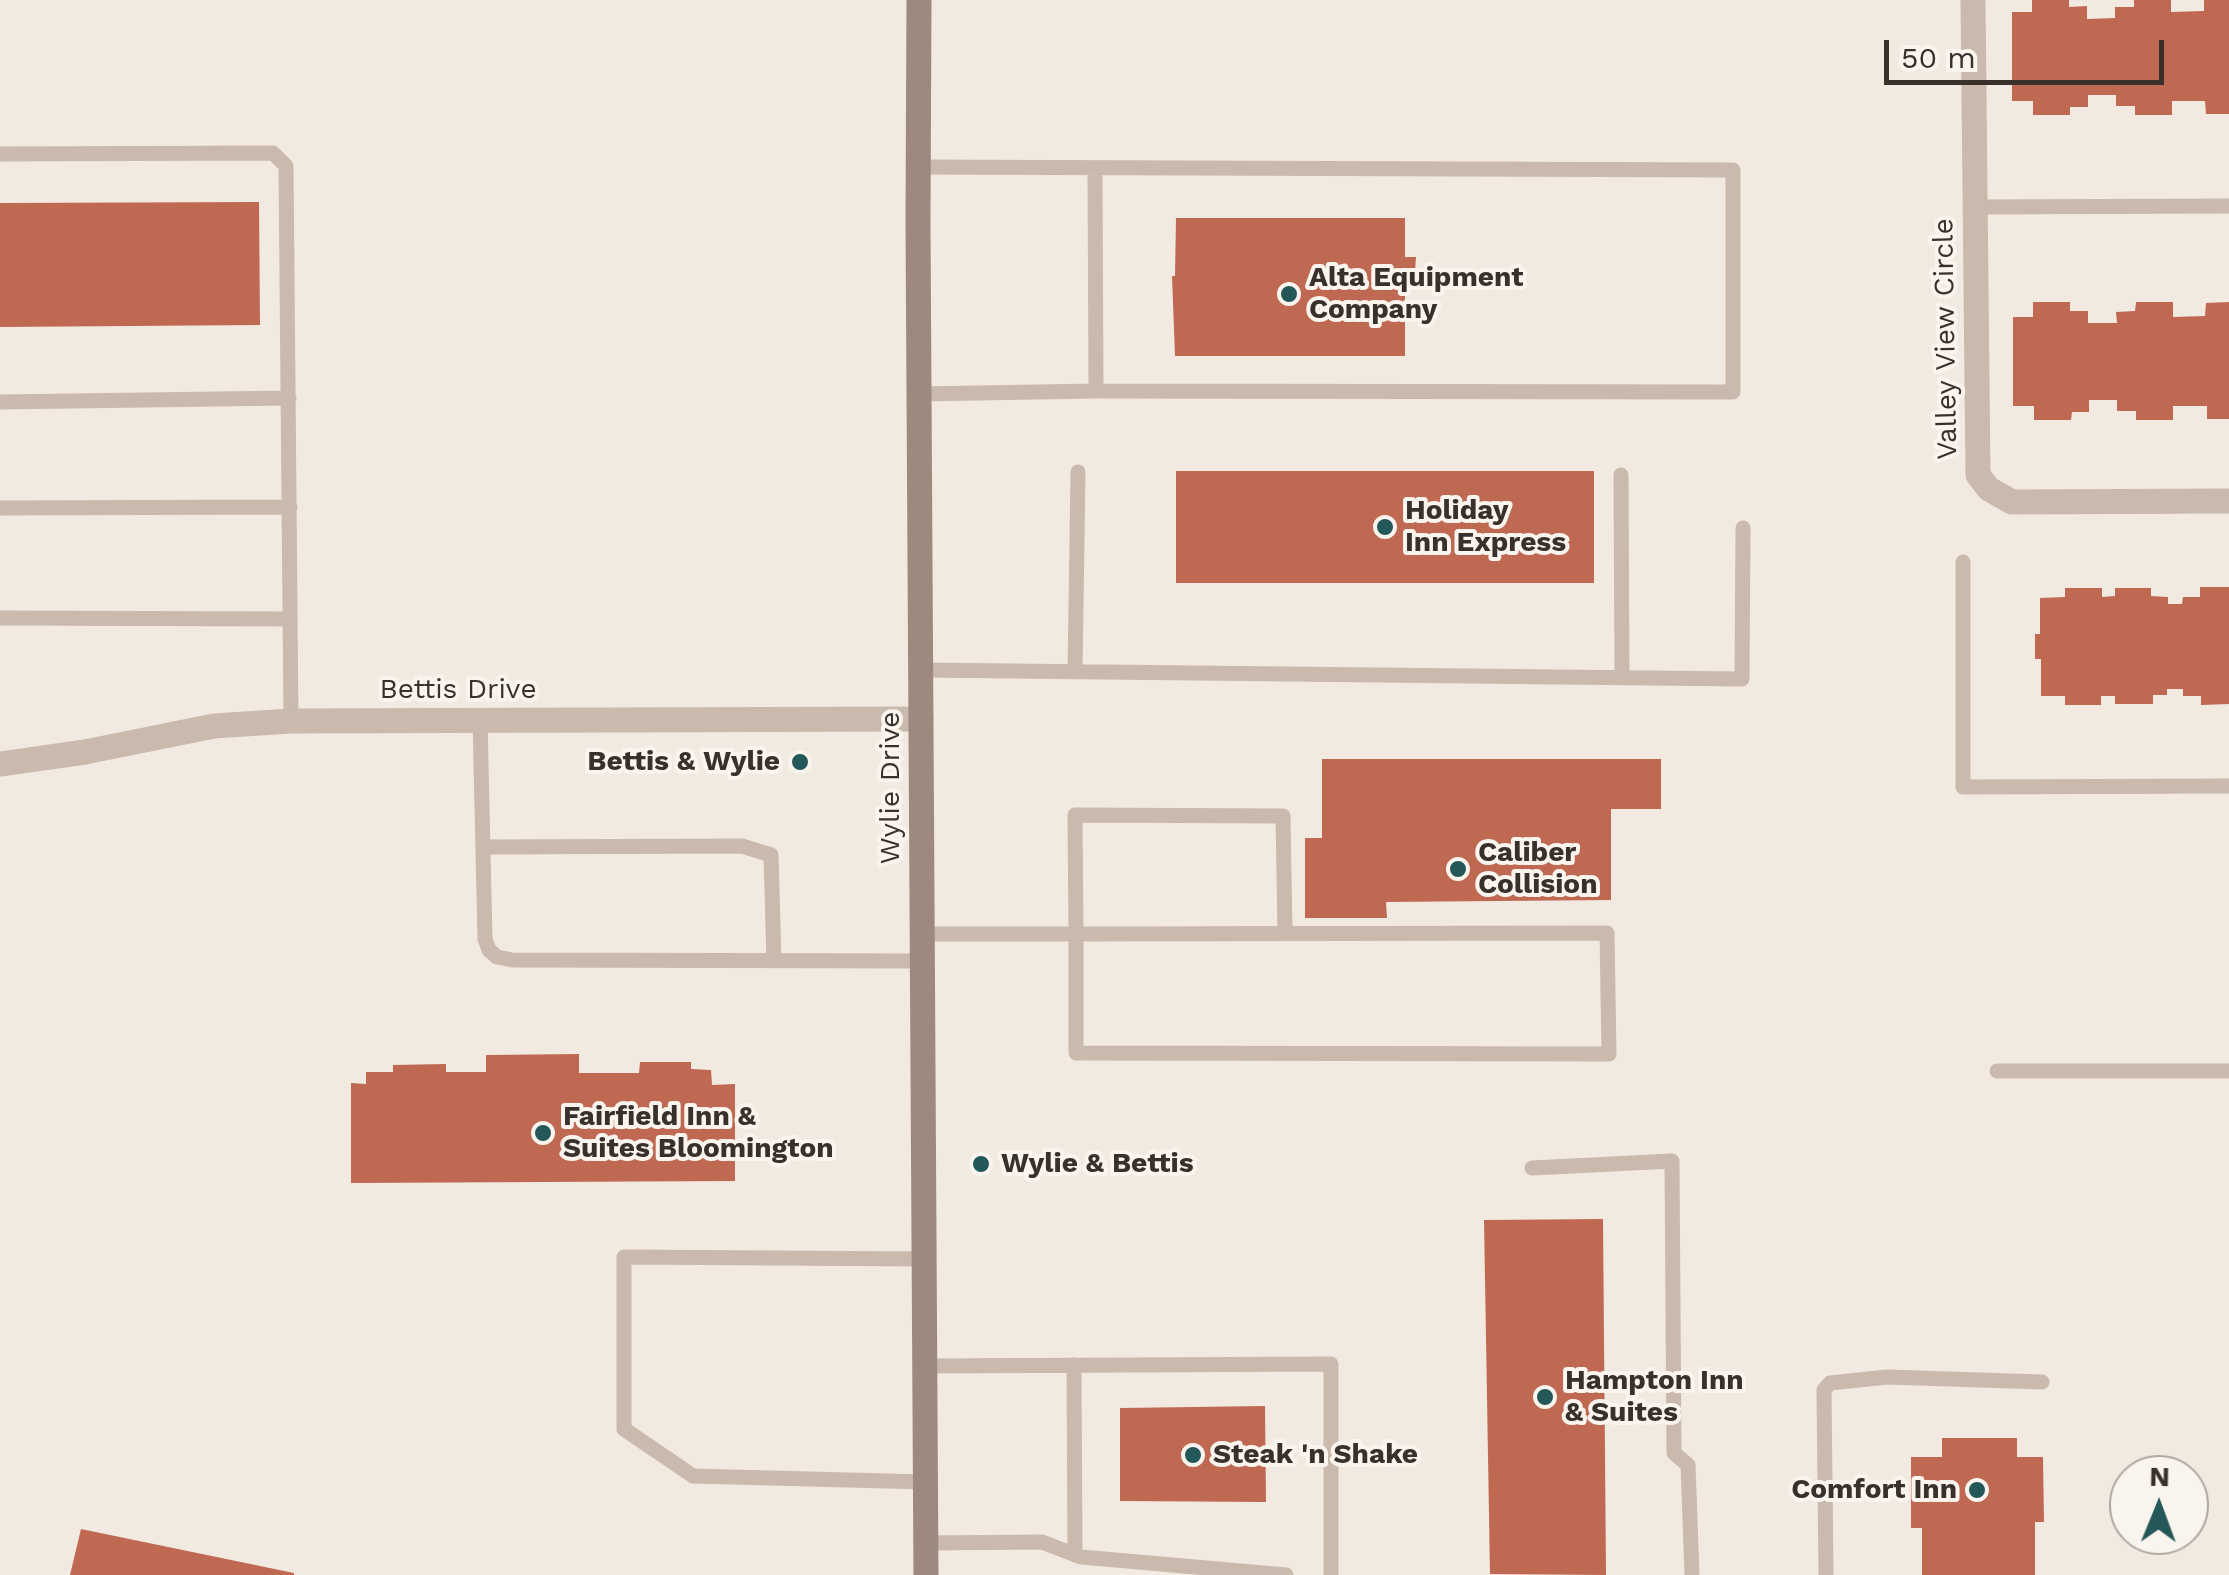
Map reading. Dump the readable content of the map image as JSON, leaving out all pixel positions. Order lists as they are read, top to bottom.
{
  "streets": {
    "main road": ["Wylie Drive"],
    "street": ["Valley View Circle", "Bettis Drive"]
  },
  "crossings": [
    ["Bettis Drive", "Wylie Drive"]
  ],
  "places": [
    "Alta Equipment Company",
    "Holiday Inn Express",
    "Bettis & Wylie",
    "Caliber Collision",
    "Fairfield Inn & Suites Bloomington",
    "Wylie & Bettis",
    "Hampton Inn & Suites",
    "Steak 'n Shake",
    "Comfort Inn"
  ],
  "scale_bar": "50 m",
  "north": "top"
}
